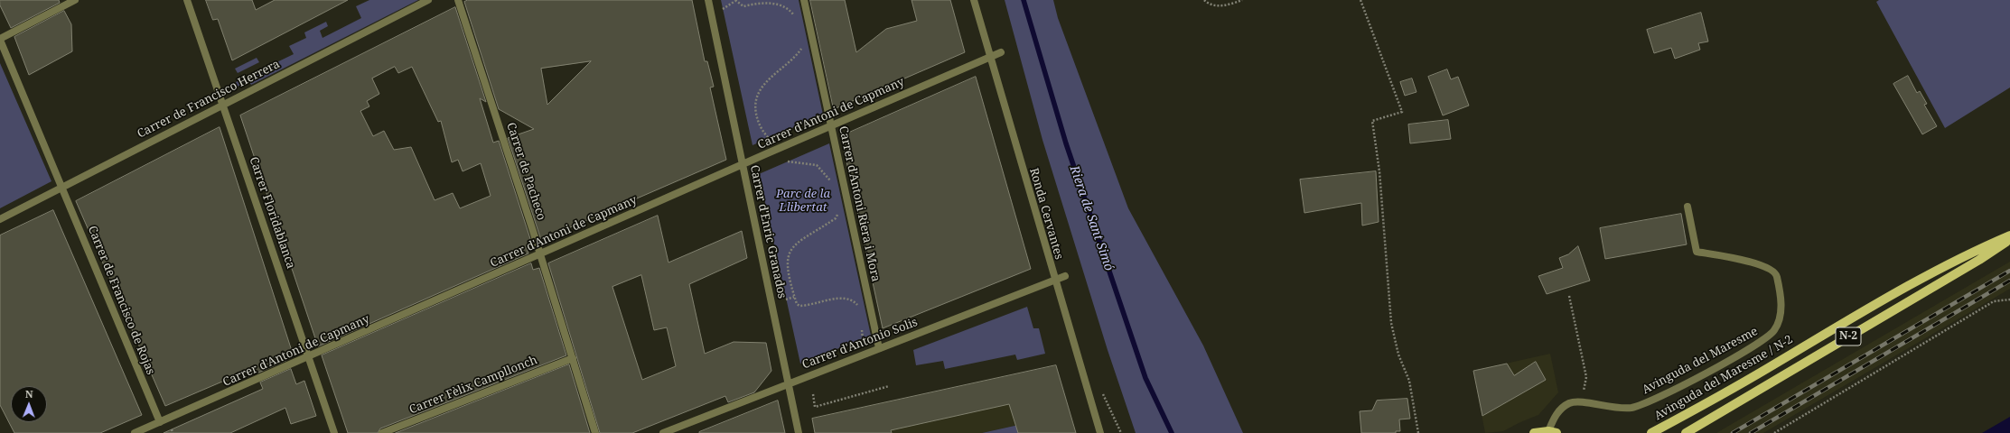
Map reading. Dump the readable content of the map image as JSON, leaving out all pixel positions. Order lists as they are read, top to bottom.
{
  "streets": {
    "main road": ["N-2", "Avinguda del Maresme / N-2"],
    "street": [
      "Carrer de Francisco Herrera",
      "Carrer d'Antoni de Capmany",
      "Carrer de Pacheco",
      "Carrer d'Antoni Riera i Mora",
      "Carrer Floridablanca",
      "Ronda Cervantes",
      "Carrer d'Enric Granados",
      "Carrer de Francisco de Rojas",
      "Carrer d'Antonio Solis",
      "Avinguda del Maresme",
      "Carrer Fèlix Campllonch"
    ]
  },
  "crossings": [
    ["Carrer de Francisco Herrera", "Carrer Floridablanca"],
    ["Carrer de Francisco Herrera", "Carrer de Francisco de Rojas"],
    ["Carrer d'Antoni de Capmany", "Carrer de Pacheco"],
    ["Carrer d'Antoni de Capmany", "Carrer d'Antoni Riera i Mora"],
    ["Carrer d'Antoni de Capmany", "Carrer Floridablanca"],
    ["Carrer d'Antoni de Capmany", "Ronda Cervantes"],
    ["Carrer d'Antoni de Capmany", "Carrer d'Enric Granados"],
    ["Carrer d'Antoni de Capmany", "Carrer de Francisco de Rojas"],
    ["Carrer de Pacheco", "Carrer Fèlix Campllonch"],
    ["Carrer d'Antoni Riera i Mora", "Carrer d'Antonio Solis"],
    ["Ronda Cervantes", "Carrer d'Antonio Solis"],
    ["Carrer d'Enric Granados", "Carrer d'Antonio Solis"]
  ],
  "water": ["Riera de Sant Simó"],
  "parks": ["Parc de la Llibertat"],
  "north": "top"
}
